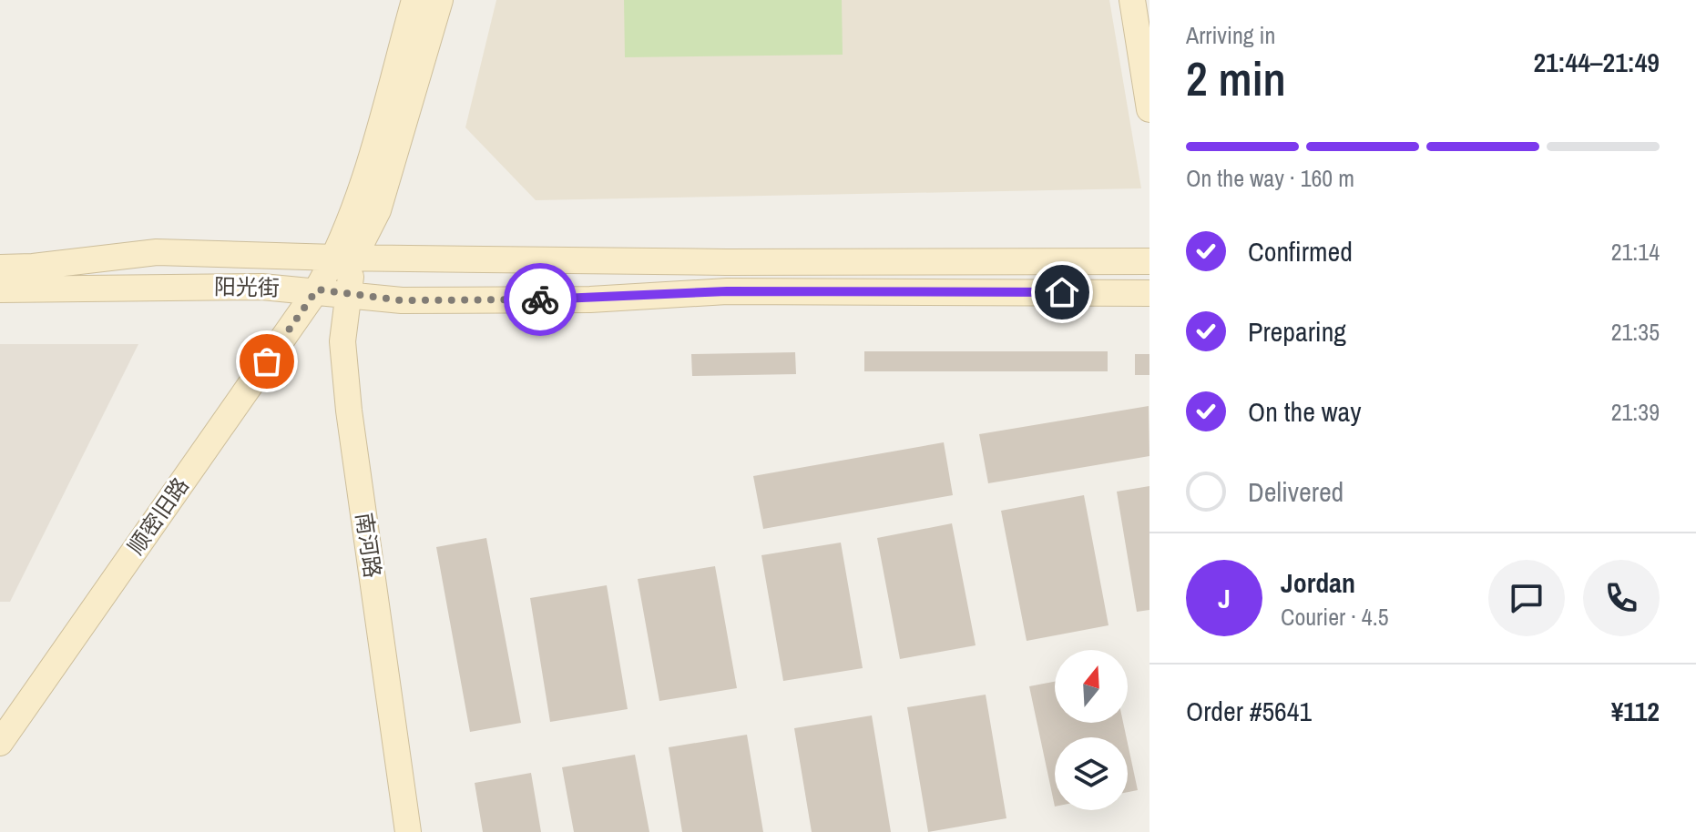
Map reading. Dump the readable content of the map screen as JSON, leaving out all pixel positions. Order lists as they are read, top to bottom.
{
  "streets": {
    "main road": ["阳光街", "顺密旧路", "南河路"]
  },
  "crossings": [
    ["阳光街", "顺密旧路"],
    ["阳光街", "南河路"],
    ["顺密旧路", "南河路"]
  ],
  "north": "top",
  "page": {
    "heading": ["2 min", "Arriving in", "21:44–21:49"],
    "panel": [
      "Jordan",
      "Courier · 4.5",
      "Order #5641",
      "¥112"
    ],
    "bar": "On the way · 160 m",
    "list": [
      ["Confirmed", "21:14"],
      ["Preparing", "21:35"],
      ["On the way", "21:39"],
      "Delivered"
    ],
    "round": "J"
  }
}
